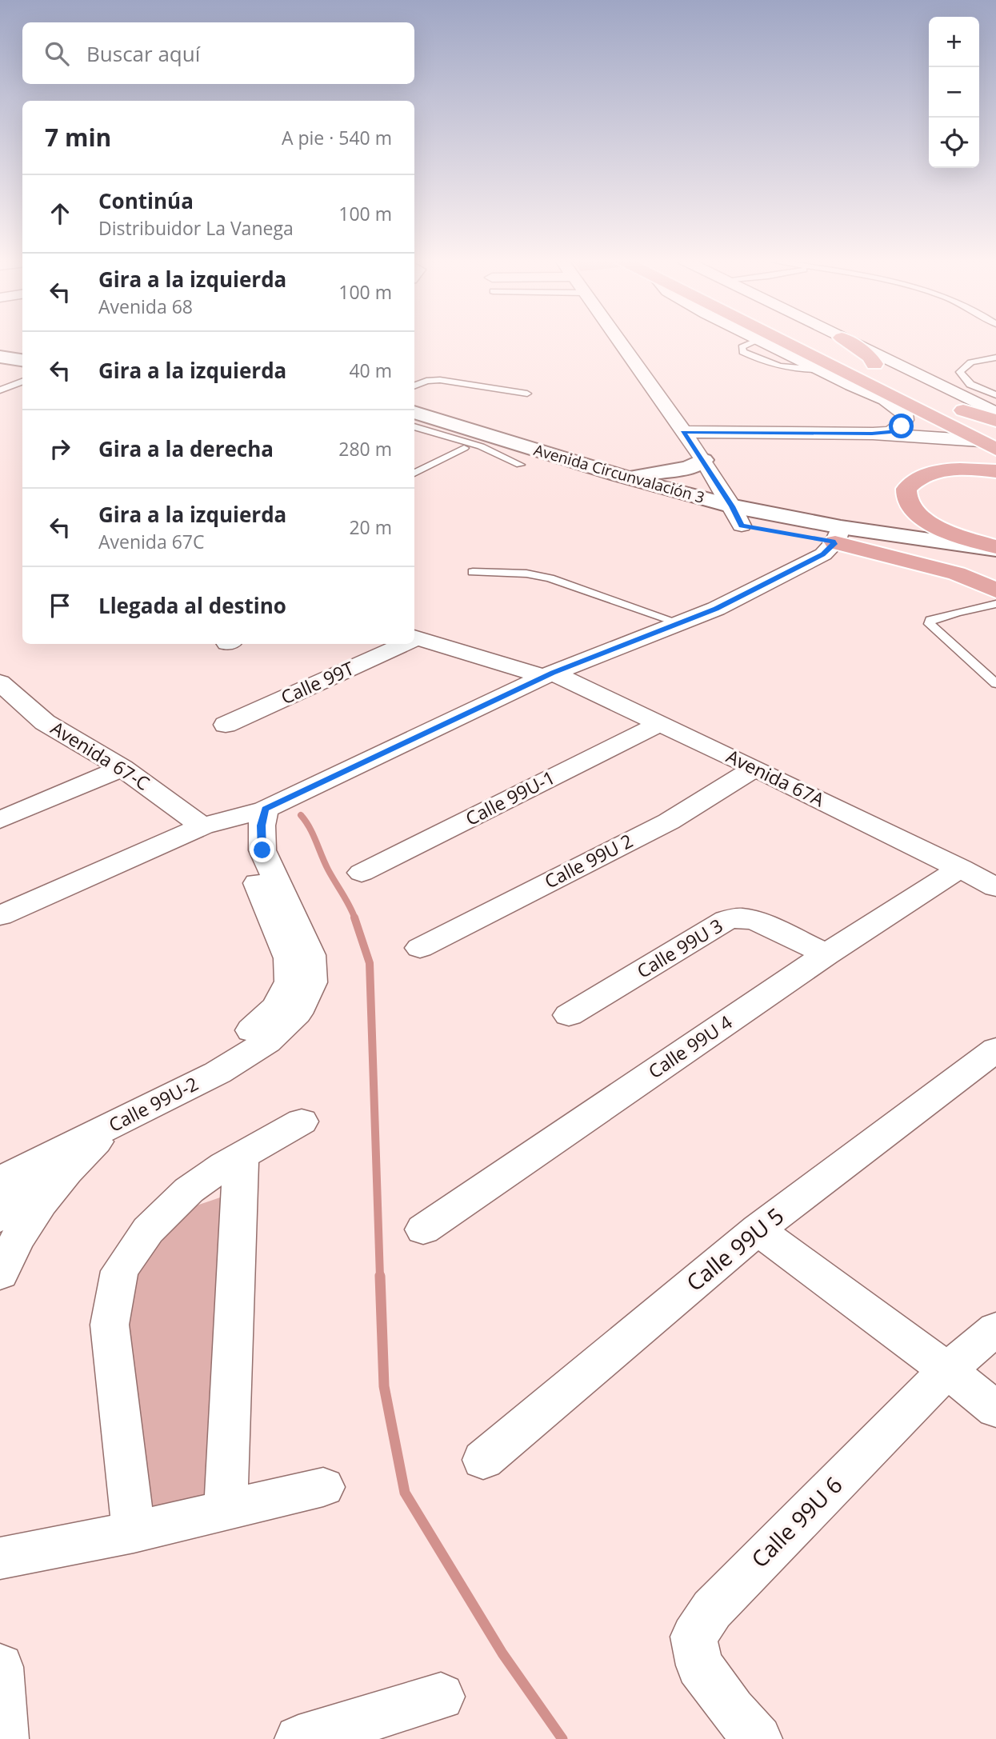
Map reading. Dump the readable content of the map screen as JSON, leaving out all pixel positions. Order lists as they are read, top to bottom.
{
  "streets": {
    "main road": ["Avenida Circunvalación 3"],
    "street": [
      "Calle 99T",
      "Avenida 67-C",
      "Avenida 67A",
      "Calle 99U-1",
      "Calle 99U 2",
      "Calle 99U 3",
      "Calle 99U 4",
      "Calle 99U-2",
      "Calle 99U 5",
      "Calle 99U 6"
    ]
  },
  "crossings": [
    ["Avenida 67A", "Calle 99U-1"],
    ["Avenida 67A", "Calle 99U 2"],
    ["Avenida 67A", "Calle 99U 4"],
    ["Calle 99U 3", "Calle 99U 4"]
  ],
  "page": {
    "map_buttons": ["+", "−"],
    "search": "Buscar aquí",
    "heading": ["7 min", "A pie · 540 m"],
    "list": [
      ["Continúa", "Distribuidor La Vanega", "100 m"],
      ["Gira a la izquierda", "Avenida 68", "100 m"],
      ["Gira a la izquierda", "40 m"],
      ["Gira a la derecha", "280 m"],
      ["Gira a la izquierda", "Avenida 67C", "20 m"],
      "Llegada al destino"
    ]
  }
}
